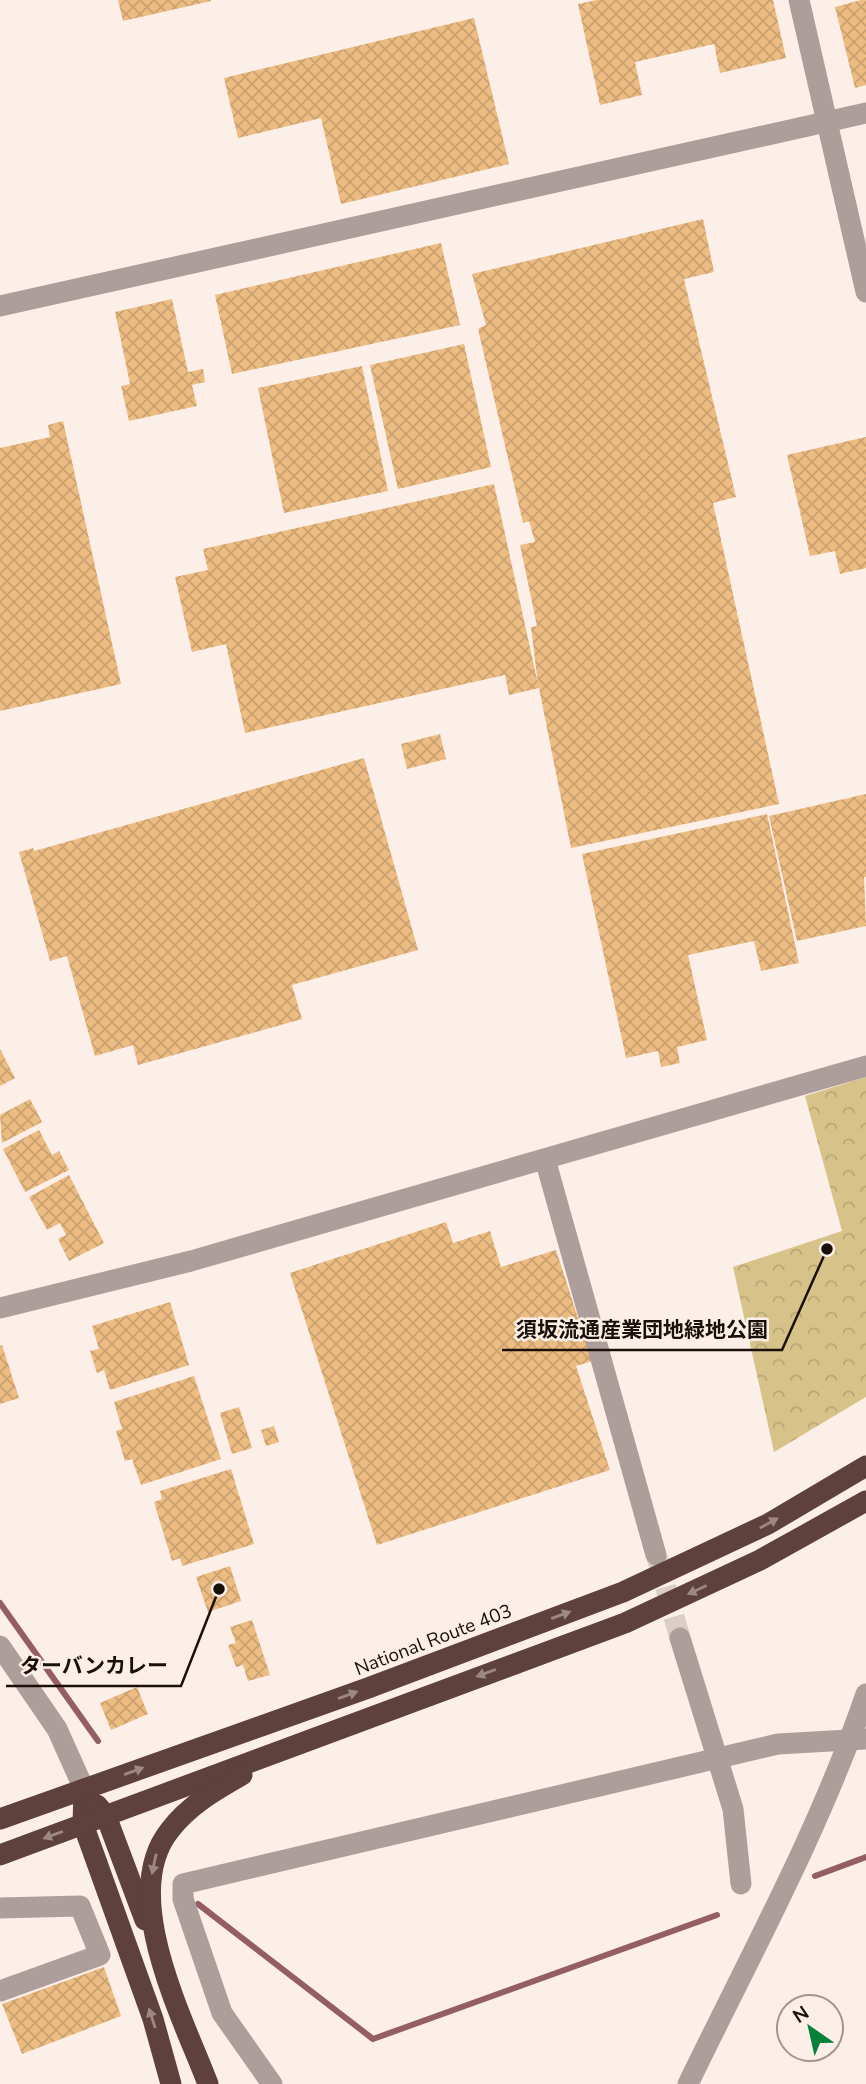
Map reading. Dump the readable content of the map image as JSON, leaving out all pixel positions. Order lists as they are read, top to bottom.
{
  "streets": {
    "highway": ["National Route 403"]
  },
  "places": ["須坂流通産業団地緑地公園", "ターバンカレー"],
  "north": "top left"
}
